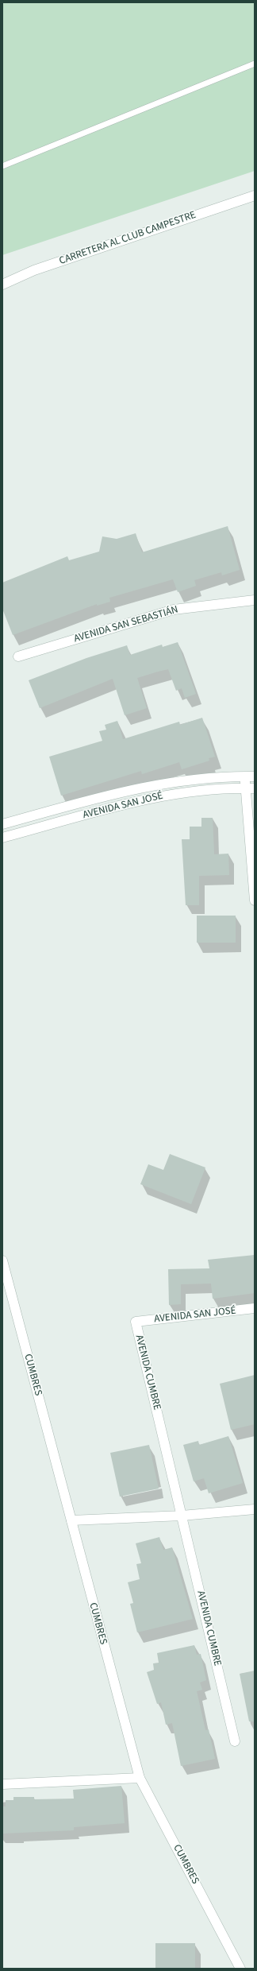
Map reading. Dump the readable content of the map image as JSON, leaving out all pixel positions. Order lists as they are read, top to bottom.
{
  "streets": {
    "street": [
      "CARRETERA AL CLUB CAMPESTRE",
      "AVENIDA SAN SEBASTIÁN",
      "AVENIDA SAN JOSÉ",
      "AVENIDA CUMBRE",
      "CUMBRES"
    ]
  },
  "crossings": [
    ["AVENIDA SAN JOSÉ", "AVENIDA CUMBRE"]
  ]
}
